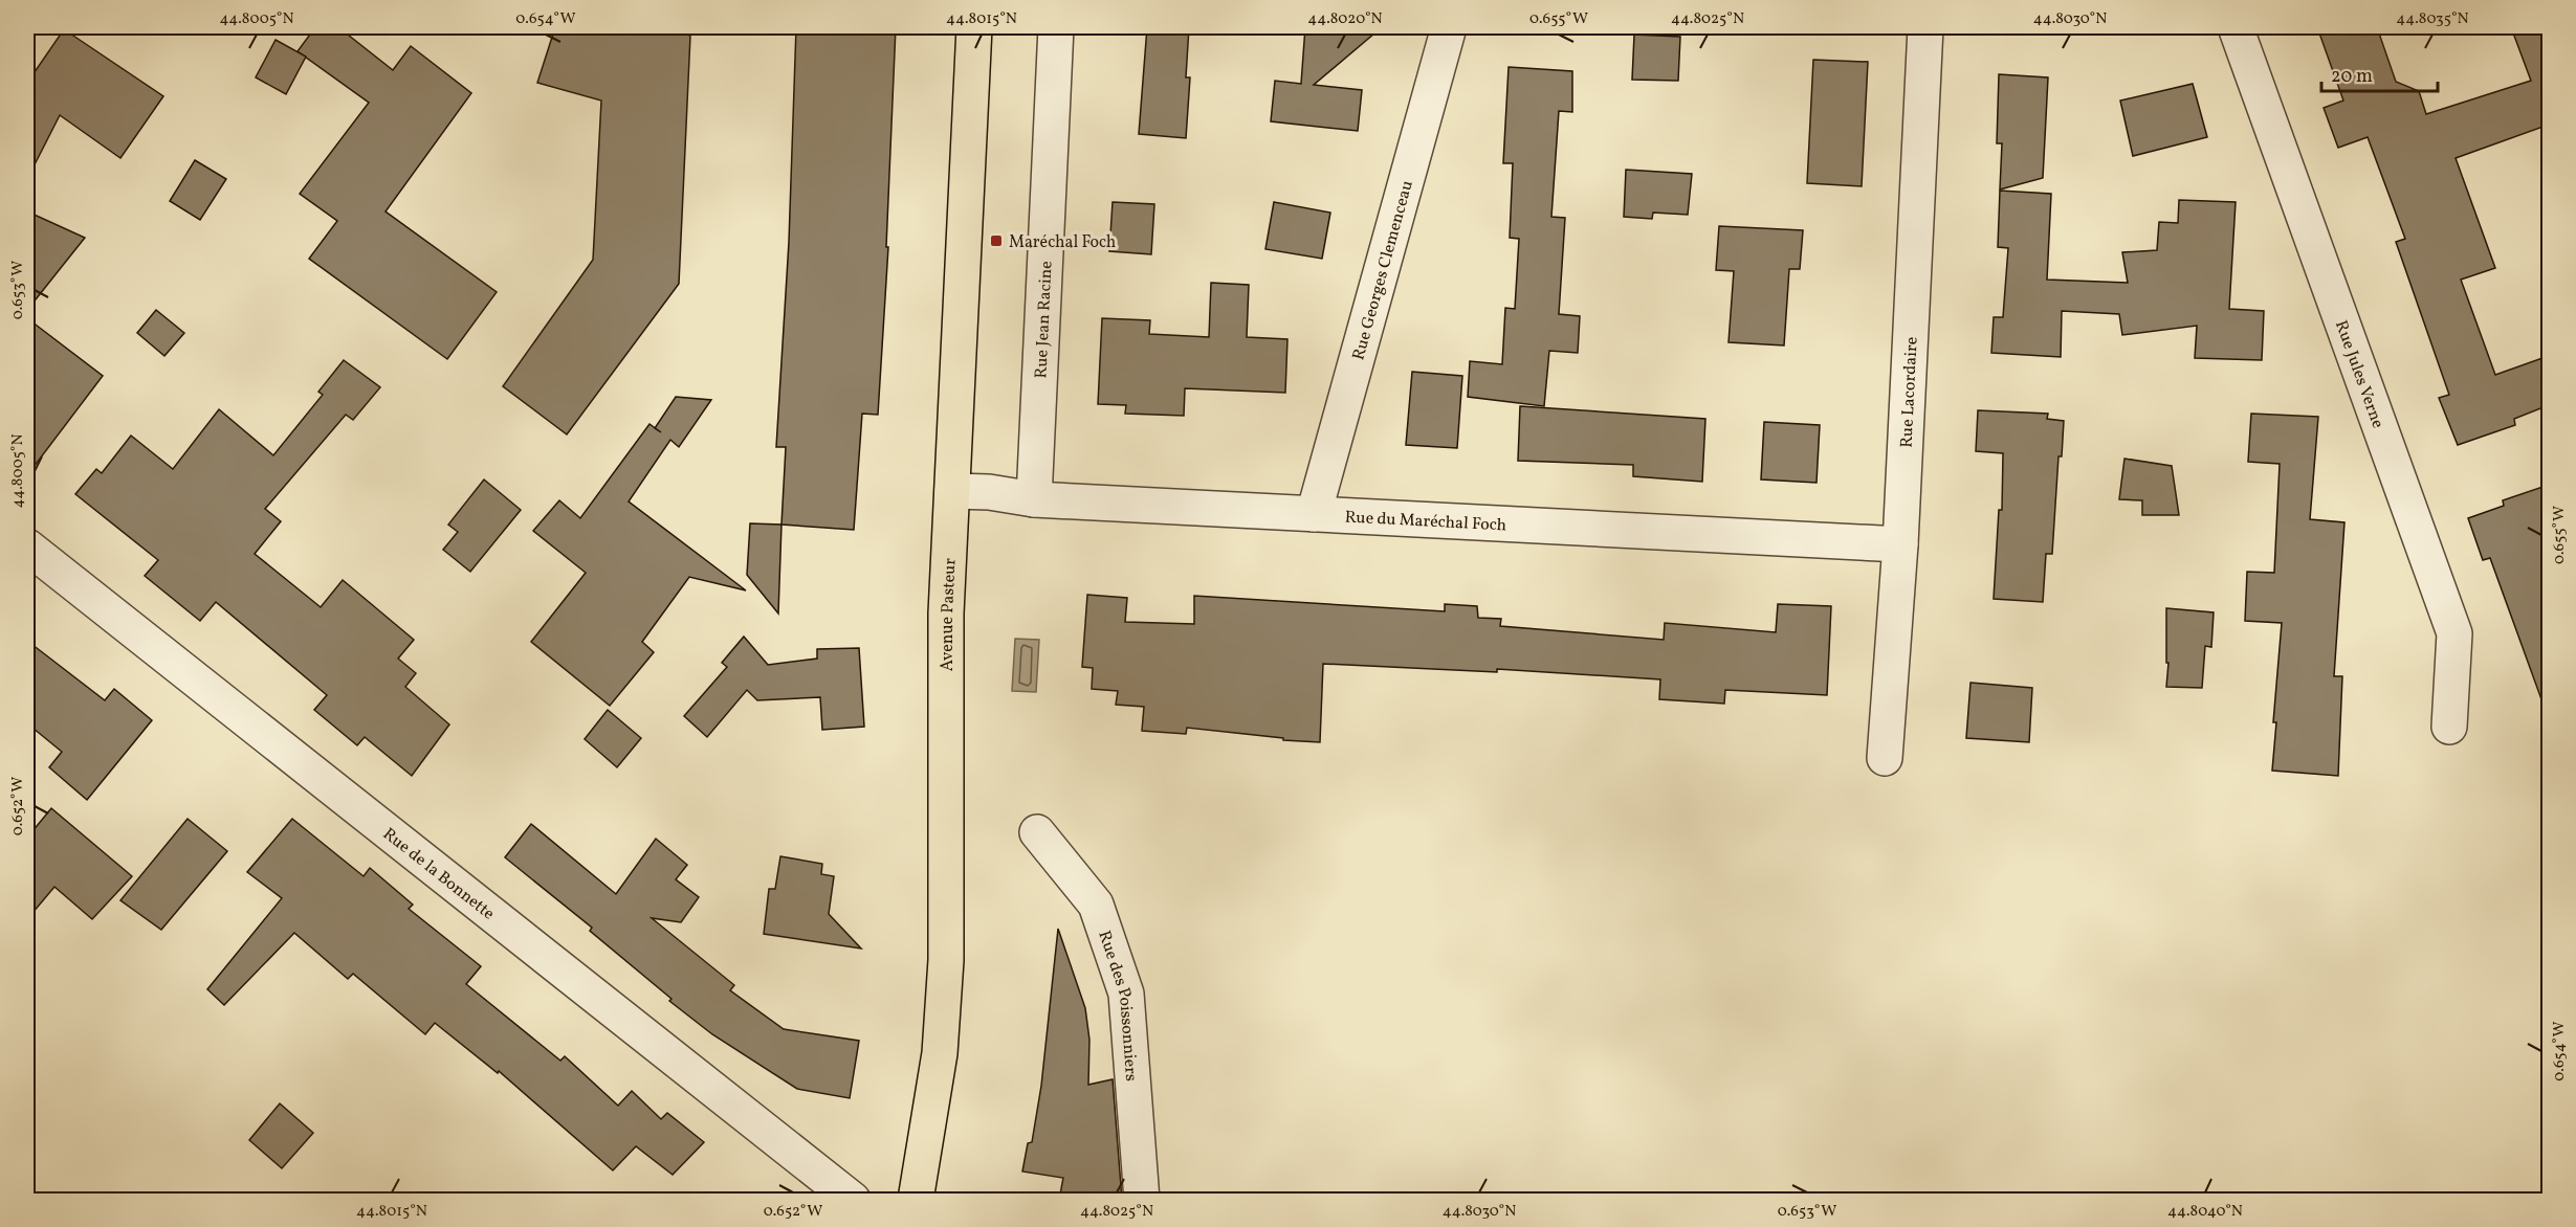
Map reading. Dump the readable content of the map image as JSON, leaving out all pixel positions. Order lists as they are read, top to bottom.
{
  "streets": {
    "main road": ["Avenue Pasteur"],
    "street": [
      "Rue Georges Clemenceau",
      "Rue Jean Racine",
      "Rue Jules Verne",
      "Rue Lacordaire",
      "Rue du Maréchal Foch",
      "Rue de la Bonnette",
      "Rue des Poissonniers"
    ]
  },
  "crossings": [
    ["Rue Georges Clemenceau", "Rue du Maréchal Foch"],
    ["Rue Jean Racine", "Rue du Maréchal Foch"],
    ["Rue Lacordaire", "Rue du Maréchal Foch"],
    ["Rue du Maréchal Foch", "Avenue Pasteur"]
  ],
  "places": {
    "transit": ["Maréchal Foch"]
  },
  "scale_bar": "20 m",
  "coordinates": [
    "44.8005°N",
    "0.654°W",
    "44.8015°N",
    "44.8020°N",
    "0.655°W",
    "44.8025°N",
    "44.8030°N",
    "44.8035°N",
    "0.653°W",
    "0.652°W",
    "44.8040°N"
  ]
}
